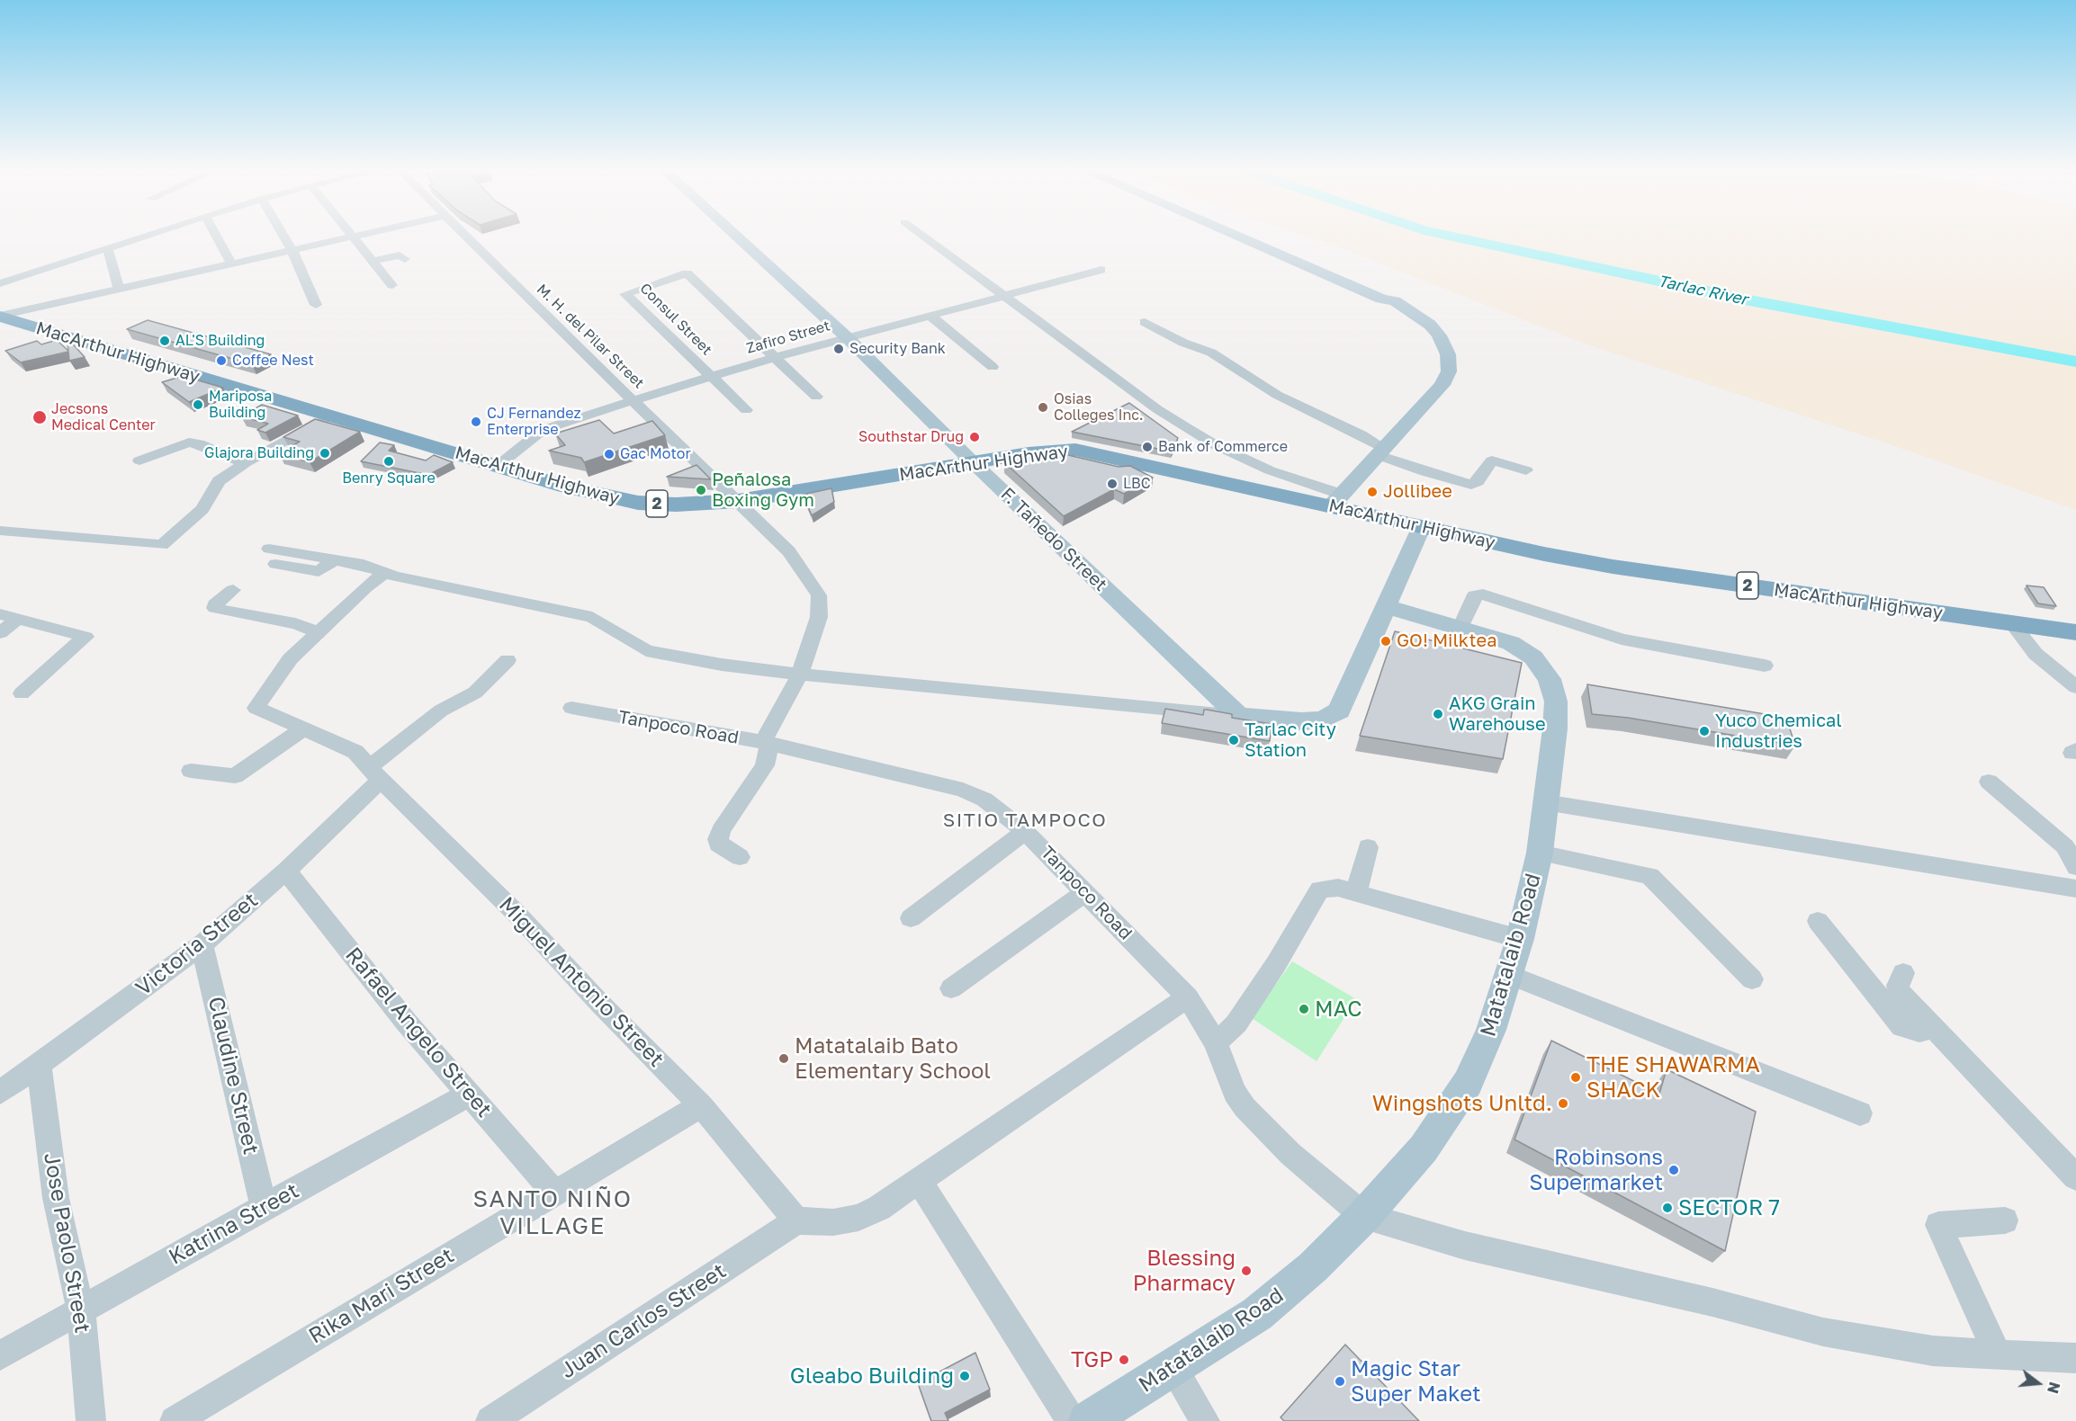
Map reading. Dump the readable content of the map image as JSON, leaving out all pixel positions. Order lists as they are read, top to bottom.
{
  "streets": {
    "highway": ["MacArthur Highway", "2"],
    "main road": ["F. Tañedo Street", "Matatalaib Road"],
    "street": [
      "Consul Street",
      "M. H. del Pilar Street",
      "Zafiro Street",
      "Tanpoco Road",
      "Victoria Street",
      "Miguel Antonio Street",
      "Rafael Angelo Street",
      "Claudine Street",
      "Katrina Street",
      "Jose Paolo Street",
      "Rika Mari Street",
      "Juan Carlos Street"
    ]
  },
  "crossings": [
    ["Consul Street", "Zafiro Street"],
    ["M. H. del Pilar Street", "Zafiro Street"],
    ["M. H. del Pilar Street", "MacArthur Highway"],
    ["M. H. del Pilar Street", "Tanpoco Road"],
    ["Zafiro Street", "MacArthur Highway"],
    ["Zafiro Street", "F. Tañedo Street"],
    ["MacArthur Highway", "F. Tañedo Street"],
    ["Tanpoco Road", "Matatalaib Road"],
    ["Victoria Street", "Miguel Antonio Street"],
    ["Victoria Street", "Rafael Angelo Street"],
    ["Victoria Street", "Claudine Street"],
    ["Victoria Street", "Jose Paolo Street"],
    ["Miguel Antonio Street", "Rika Mari Street"],
    ["Miguel Antonio Street", "Juan Carlos Street"],
    ["Rafael Angelo Street", "Katrina Street"],
    ["Rafael Angelo Street", "Rika Mari Street"],
    ["Claudine Street", "Katrina Street"],
    ["Katrina Street", "Jose Paolo Street"]
  ],
  "districts": ["SITIO TAMPOCO", "SANTO NIÑO VILLAGE"],
  "water": ["Tarlac River"],
  "places": [
    "AL'S Building",
    "Security Bank",
    "Coffee Nest",
    "Mariposa Building",
    "Osias Colleges Inc.",
    "Jecsons Medical Center",
    "CJ Fernandez Enterprise",
    "Southstar Drug",
    "Bank of Commerce",
    "Glajora Building",
    "Gac Motor",
    "Benry Square",
    "LBC",
    "Peñalosa Boxing Gym",
    "Jollibee",
    "GO! Milktea",
    "AKG Grain Warehouse",
    "Yuco Chemical Industries",
    "Tarlac City Station",
    "MAC",
    "Matatalaib Bato Elementary School",
    "THE SHAWARMA SHACK",
    "Wingshots Unltd.",
    "Robinsons Supermarket",
    "SECTOR 7",
    "Blessing Pharmacy",
    "TGP",
    "Gleabo Building",
    "Magic Star Super Maket"
  ],
  "north": "right"
}
